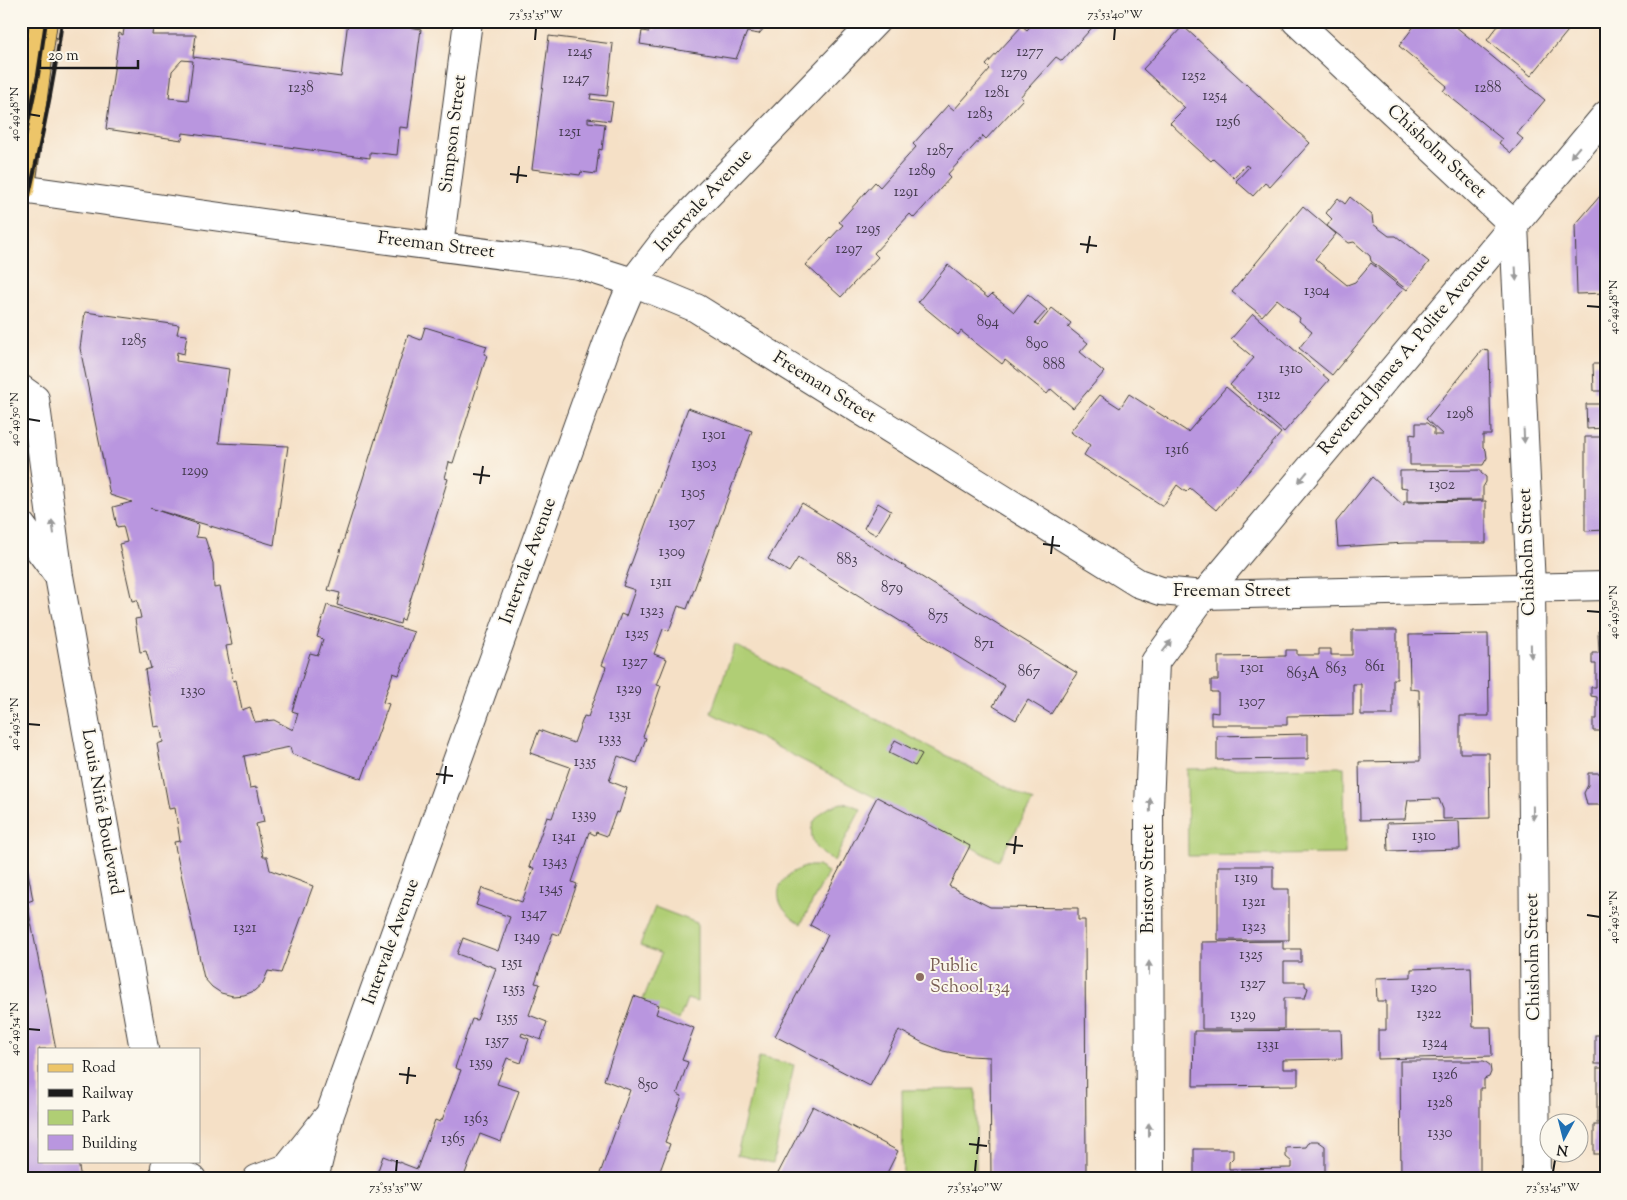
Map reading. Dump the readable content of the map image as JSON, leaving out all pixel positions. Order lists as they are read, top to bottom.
{
  "streets": {
    "street": [
      "Simpson Street",
      "Chisholm Street",
      "Intervale Avenue",
      "Freeman Street",
      "Reverend James A. Polite Avenue",
      "Louis Niñé Boulevard",
      "Bristow Street"
    ]
  },
  "crossings": [
    ["Simpson Street", "Freeman Street"],
    ["Chisholm Street", "Freeman Street"],
    ["Chisholm Street", "Reverend James A. Polite Avenue"],
    ["Intervale Avenue", "Freeman Street"],
    ["Freeman Street", "Reverend James A. Polite Avenue"],
    ["Freeman Street", "Bristow Street"],
    ["Reverend James A. Polite Avenue", "Bristow Street"]
  ],
  "one_way": ["Chisholm Street", "Reverend James A. Polite Avenue", "Bristow Street"],
  "places": ["Public School 134"],
  "house_numbers": [
    "1245",
    "1277",
    "1279",
    "1252",
    "1247",
    "1238",
    "1288",
    "1281",
    "1254",
    "1283",
    "1256",
    "1251",
    "1287",
    "1289",
    "1291",
    "1295",
    "1297",
    "1304",
    "894",
    "1285",
    "890",
    "888",
    "1310",
    "1312",
    "1298",
    "1301",
    "1316",
    "1303",
    "1299",
    "1302",
    "1305",
    "1307",
    "1309",
    "883",
    "1311",
    "879",
    "1323",
    "875",
    "1325",
    "871",
    "1327",
    "861",
    "1301",
    "863",
    "867",
    "863A",
    "1329",
    "1330",
    "1307",
    "1331",
    "1333",
    "1335",
    "1339",
    "1310",
    "1341",
    "1343",
    "1319",
    "1345",
    "1321",
    "1347",
    "1323",
    "1321",
    "1349",
    "1325",
    "1351",
    "1327",
    "1320",
    "1353",
    "1322",
    "1329",
    "1355",
    "1357",
    "1324",
    "1331",
    "1359",
    "1326",
    "850",
    "1328",
    "1363",
    "1330",
    "1365"
  ],
  "legend": [
    "Road",
    "Railway",
    "Park",
    "Building"
  ],
  "scale_bar": "20 m",
  "north": "bottom",
  "coordinates": [
    "73°53'35\"W",
    "73°53'40\"W",
    "40°49'48\"N",
    "40°49'50\"N",
    "40°49'52\"N",
    "40°49'54\"N",
    "73°53'45\"W"
  ]
}
